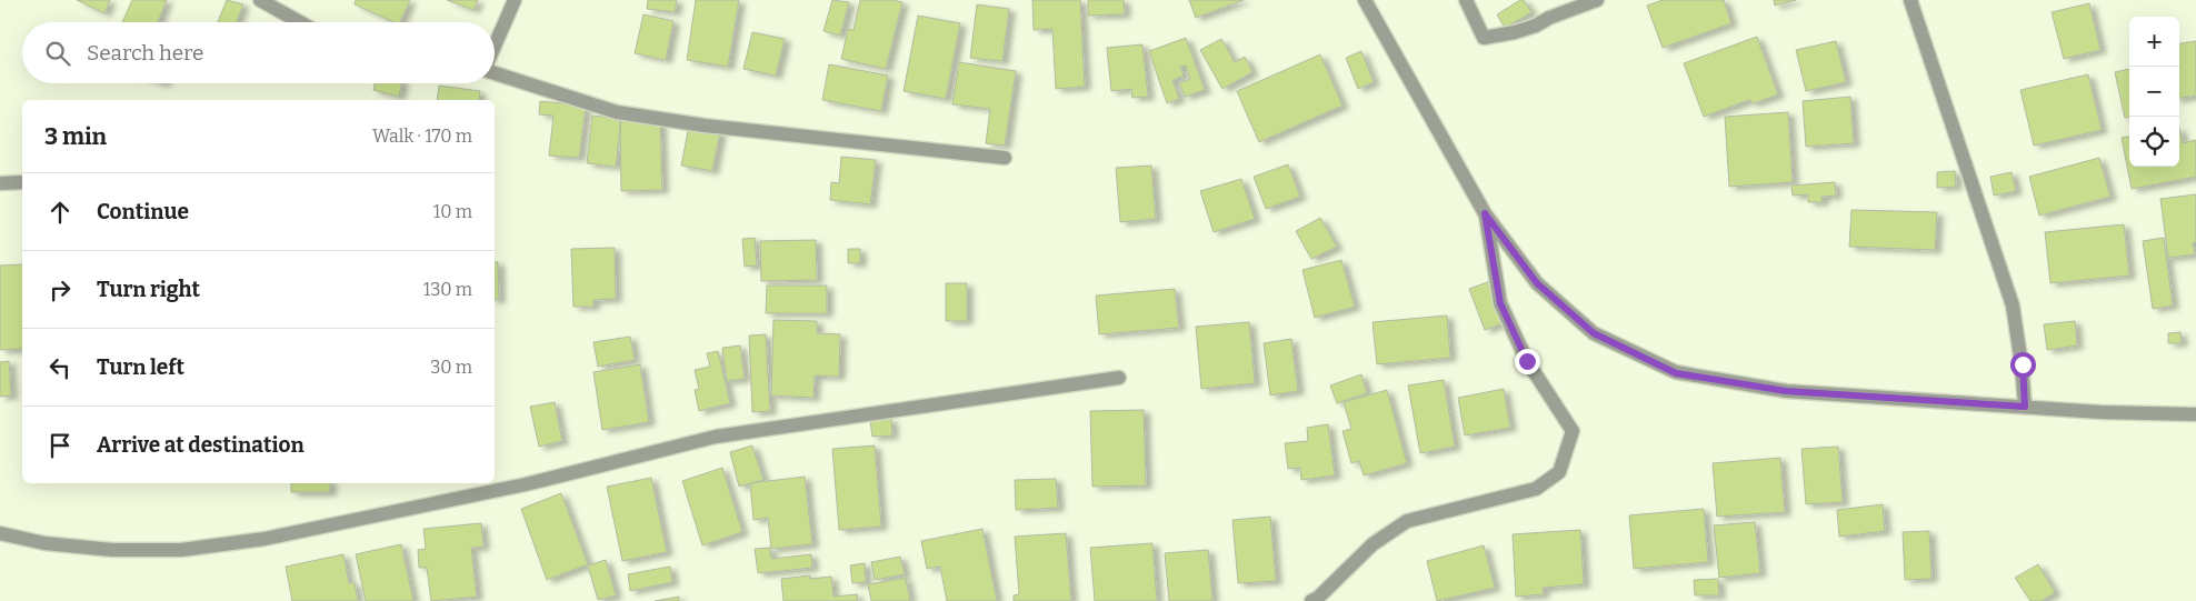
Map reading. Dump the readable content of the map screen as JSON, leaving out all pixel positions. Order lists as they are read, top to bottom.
{
  "page": {
    "map_buttons": ["+", "−"],
    "search": "Search here",
    "heading": ["3 min", "Walk · 170 m"],
    "list": [
      ["Continue", "10 m"],
      ["Turn right", "130 m"],
      ["Turn left", "30 m"],
      "Arrive at destination"
    ]
  }
}
